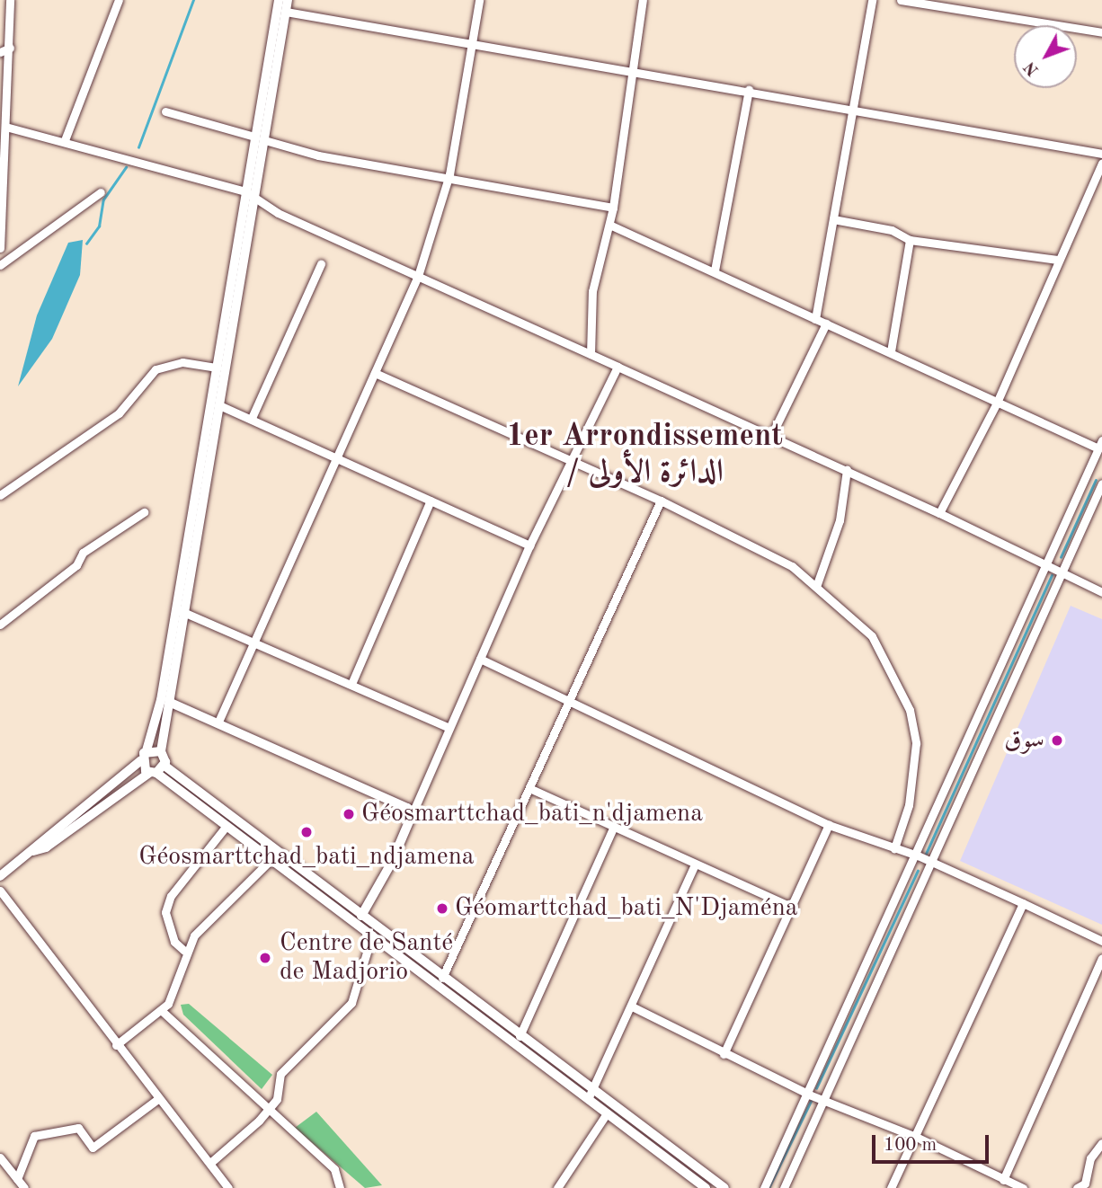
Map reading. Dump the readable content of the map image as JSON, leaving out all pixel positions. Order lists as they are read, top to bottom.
{
  "districts": ["1er Arrondissement / الدائرة الأولى"],
  "places": [
    "سوق",
    "Géosmarttchad_bati_n'djamena",
    "Géosmarttchad_bati_ndjamena",
    "Géomarttchad_bati_N'Djaména",
    "Centre de Santé de Madjorio"
  ],
  "scale_bar": "100 m",
  "north": "bottom left"
}
